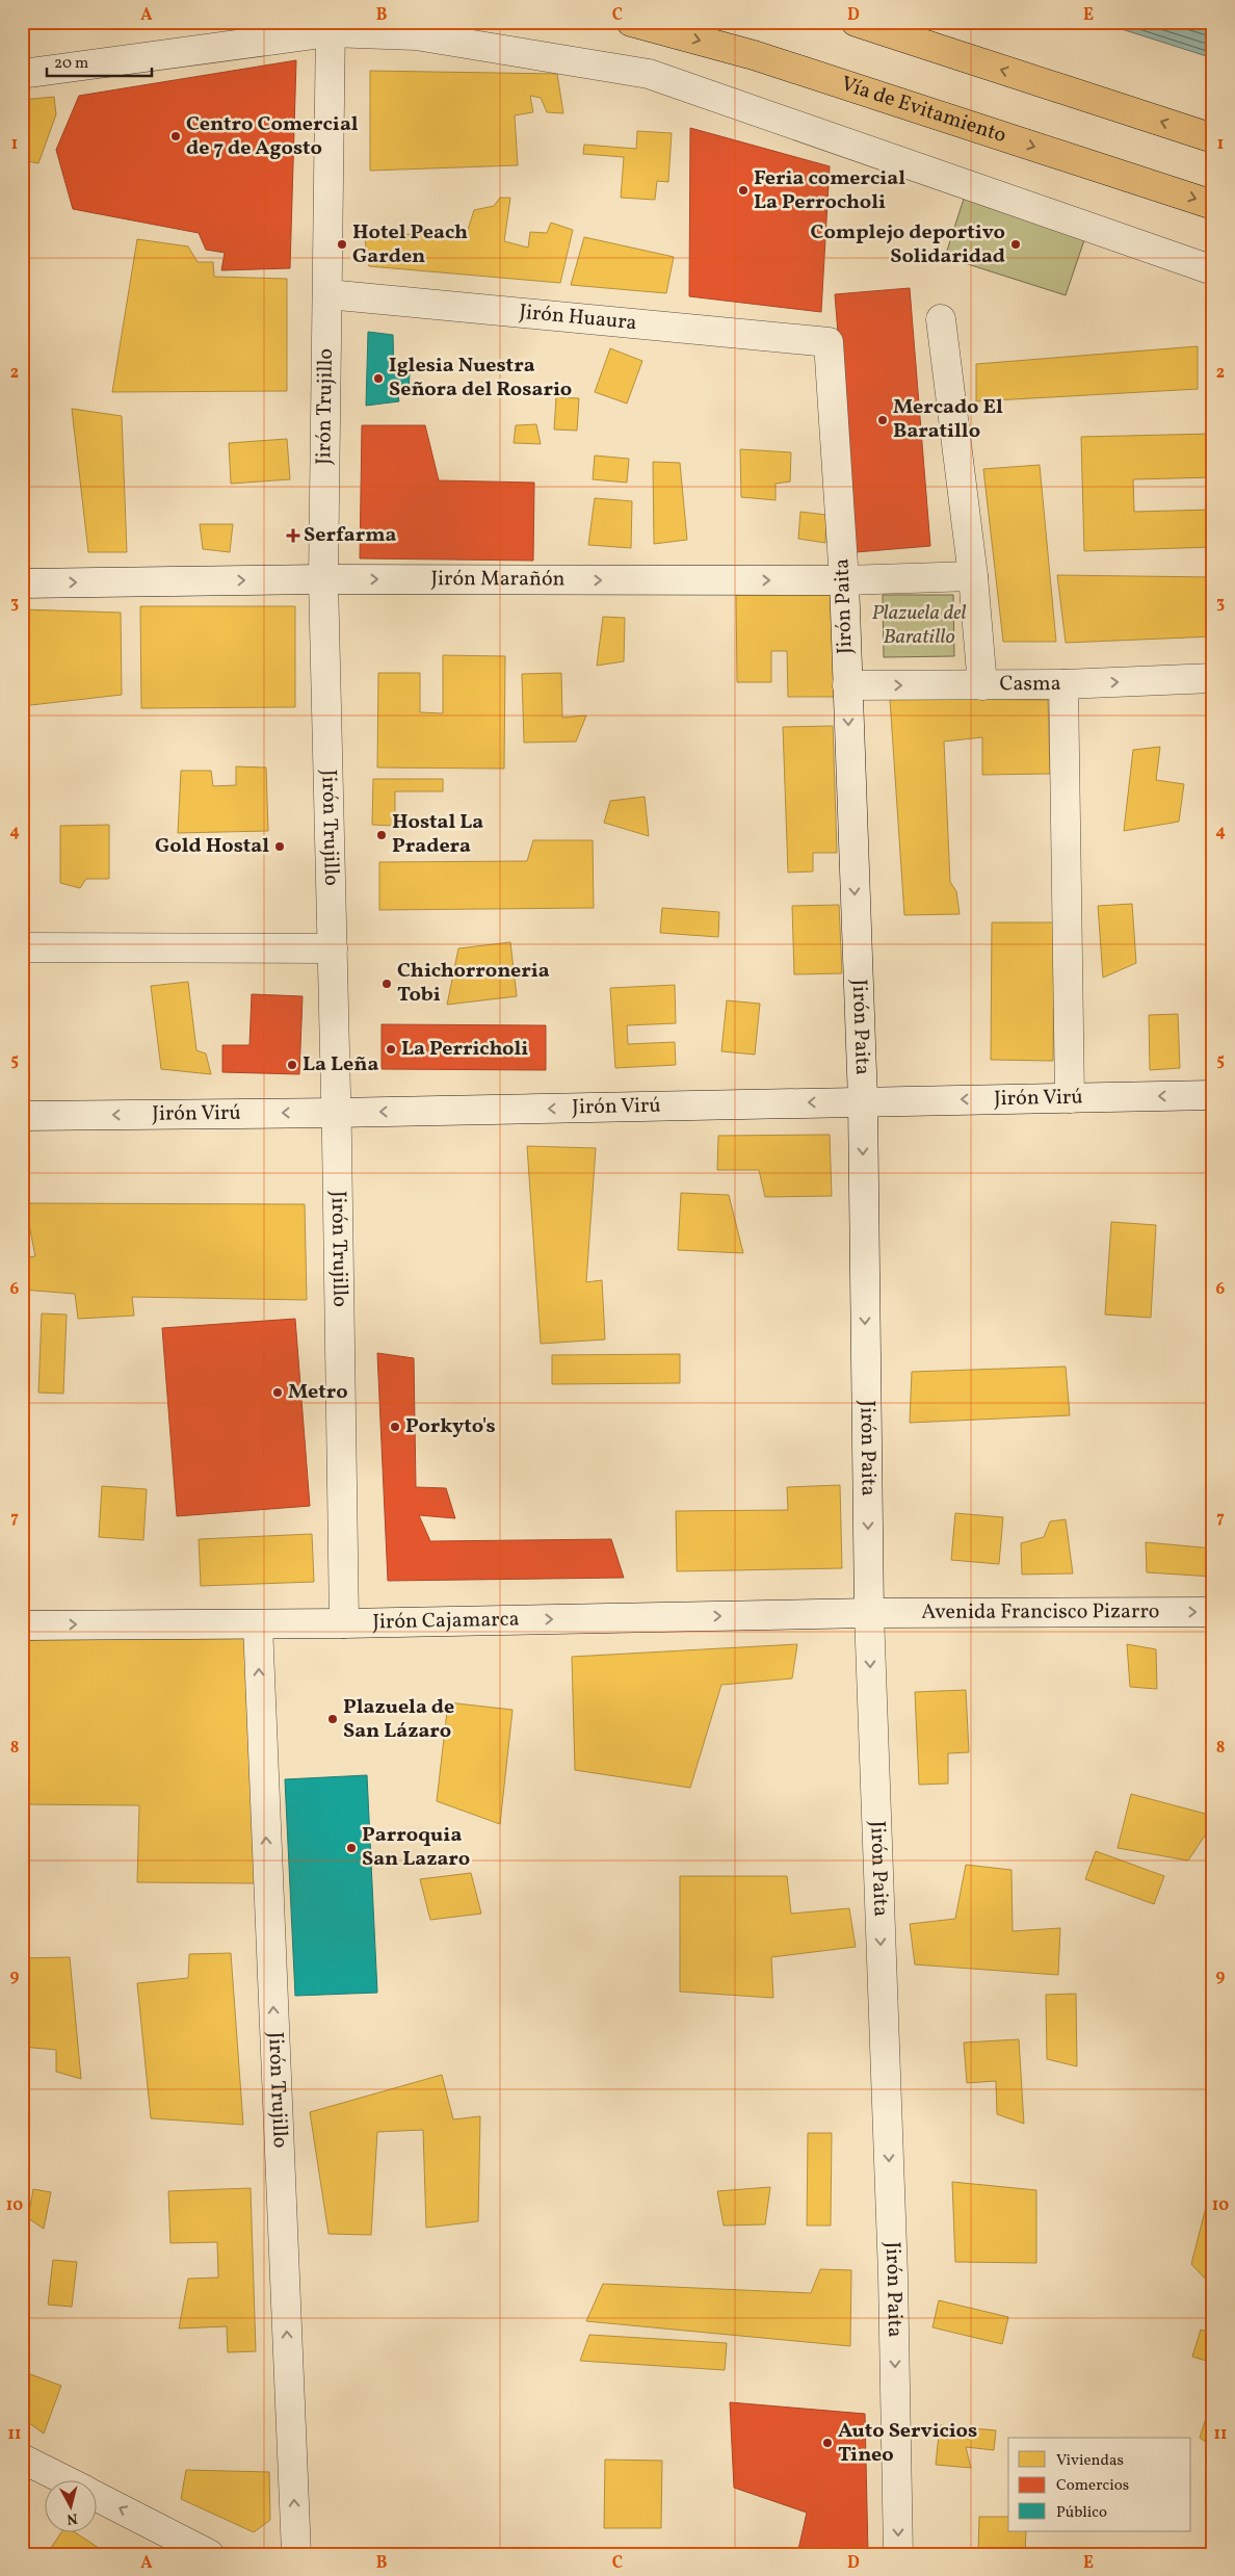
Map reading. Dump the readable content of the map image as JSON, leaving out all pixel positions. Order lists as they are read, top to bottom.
{
  "streets": {
    "highway": ["Vía de Evitamiento"],
    "street": [
      "Jirón Huaura",
      "Jirón Trujillo",
      "Jirón Marañón",
      "Jirón Paita",
      "Casma",
      "Jirón Virú",
      "Avenida Francisco Pizarro",
      "Jirón Cajamarca"
    ]
  },
  "crossings": [
    ["Jirón Huaura", "Jirón Trujillo"],
    ["Jirón Huaura", "Jirón Paita"],
    ["Jirón Trujillo", "Jirón Marañón"],
    ["Jirón Trujillo", "Jirón Virú"],
    ["Jirón Trujillo", "Jirón Cajamarca"],
    ["Jirón Marañón", "Jirón Paita"],
    ["Jirón Paita", "Casma"],
    ["Jirón Paita", "Jirón Virú"],
    ["Jirón Paita", "Avenida Francisco Pizarro"],
    ["Jirón Paita", "Jirón Cajamarca"],
    ["Avenida Francisco Pizarro", "Jirón Cajamarca"]
  ],
  "one_way": [
    "Jirón Trujillo",
    "Jirón Marañón",
    "Jirón Paita",
    "Casma",
    "Jirón Virú",
    "Avenida Francisco Pizarro",
    "Jirón Cajamarca"
  ],
  "parks": ["Plazuela del Baratillo"],
  "places": {
    "other": [
      "Centro Comercial de 7 de Agosto",
      "Feria comercial La Perrocholi",
      "Hotel Peach Garden",
      "Complejo deportivo Solidaridad",
      "Iglesia Nuestra Señora del Rosario",
      "Mercado El Baratillo",
      "Hostal La Pradera",
      "Gold Hostal",
      "Chichorroneria Tobi",
      "La Perricholi",
      "La Leña",
      "Metro",
      "Porkyto's",
      "Plazuela de San Lázaro",
      "Parroquia San Lazaro",
      "Auto Servicios Tineo"
    ],
    "health": ["Serfarma"]
  },
  "legend": ["Viviendas", "Comercios", "Público"],
  "scale_bar": "20 m",
  "north": "bottom",
  "grid": {
    "columns": [
      "A",
      "B",
      "C",
      "D",
      "E"
    ],
    "rows": [
      "1",
      "2",
      "3",
      "4",
      "5",
      "6",
      "7",
      "8",
      "9",
      "10",
      "11"
    ]
  }
}
